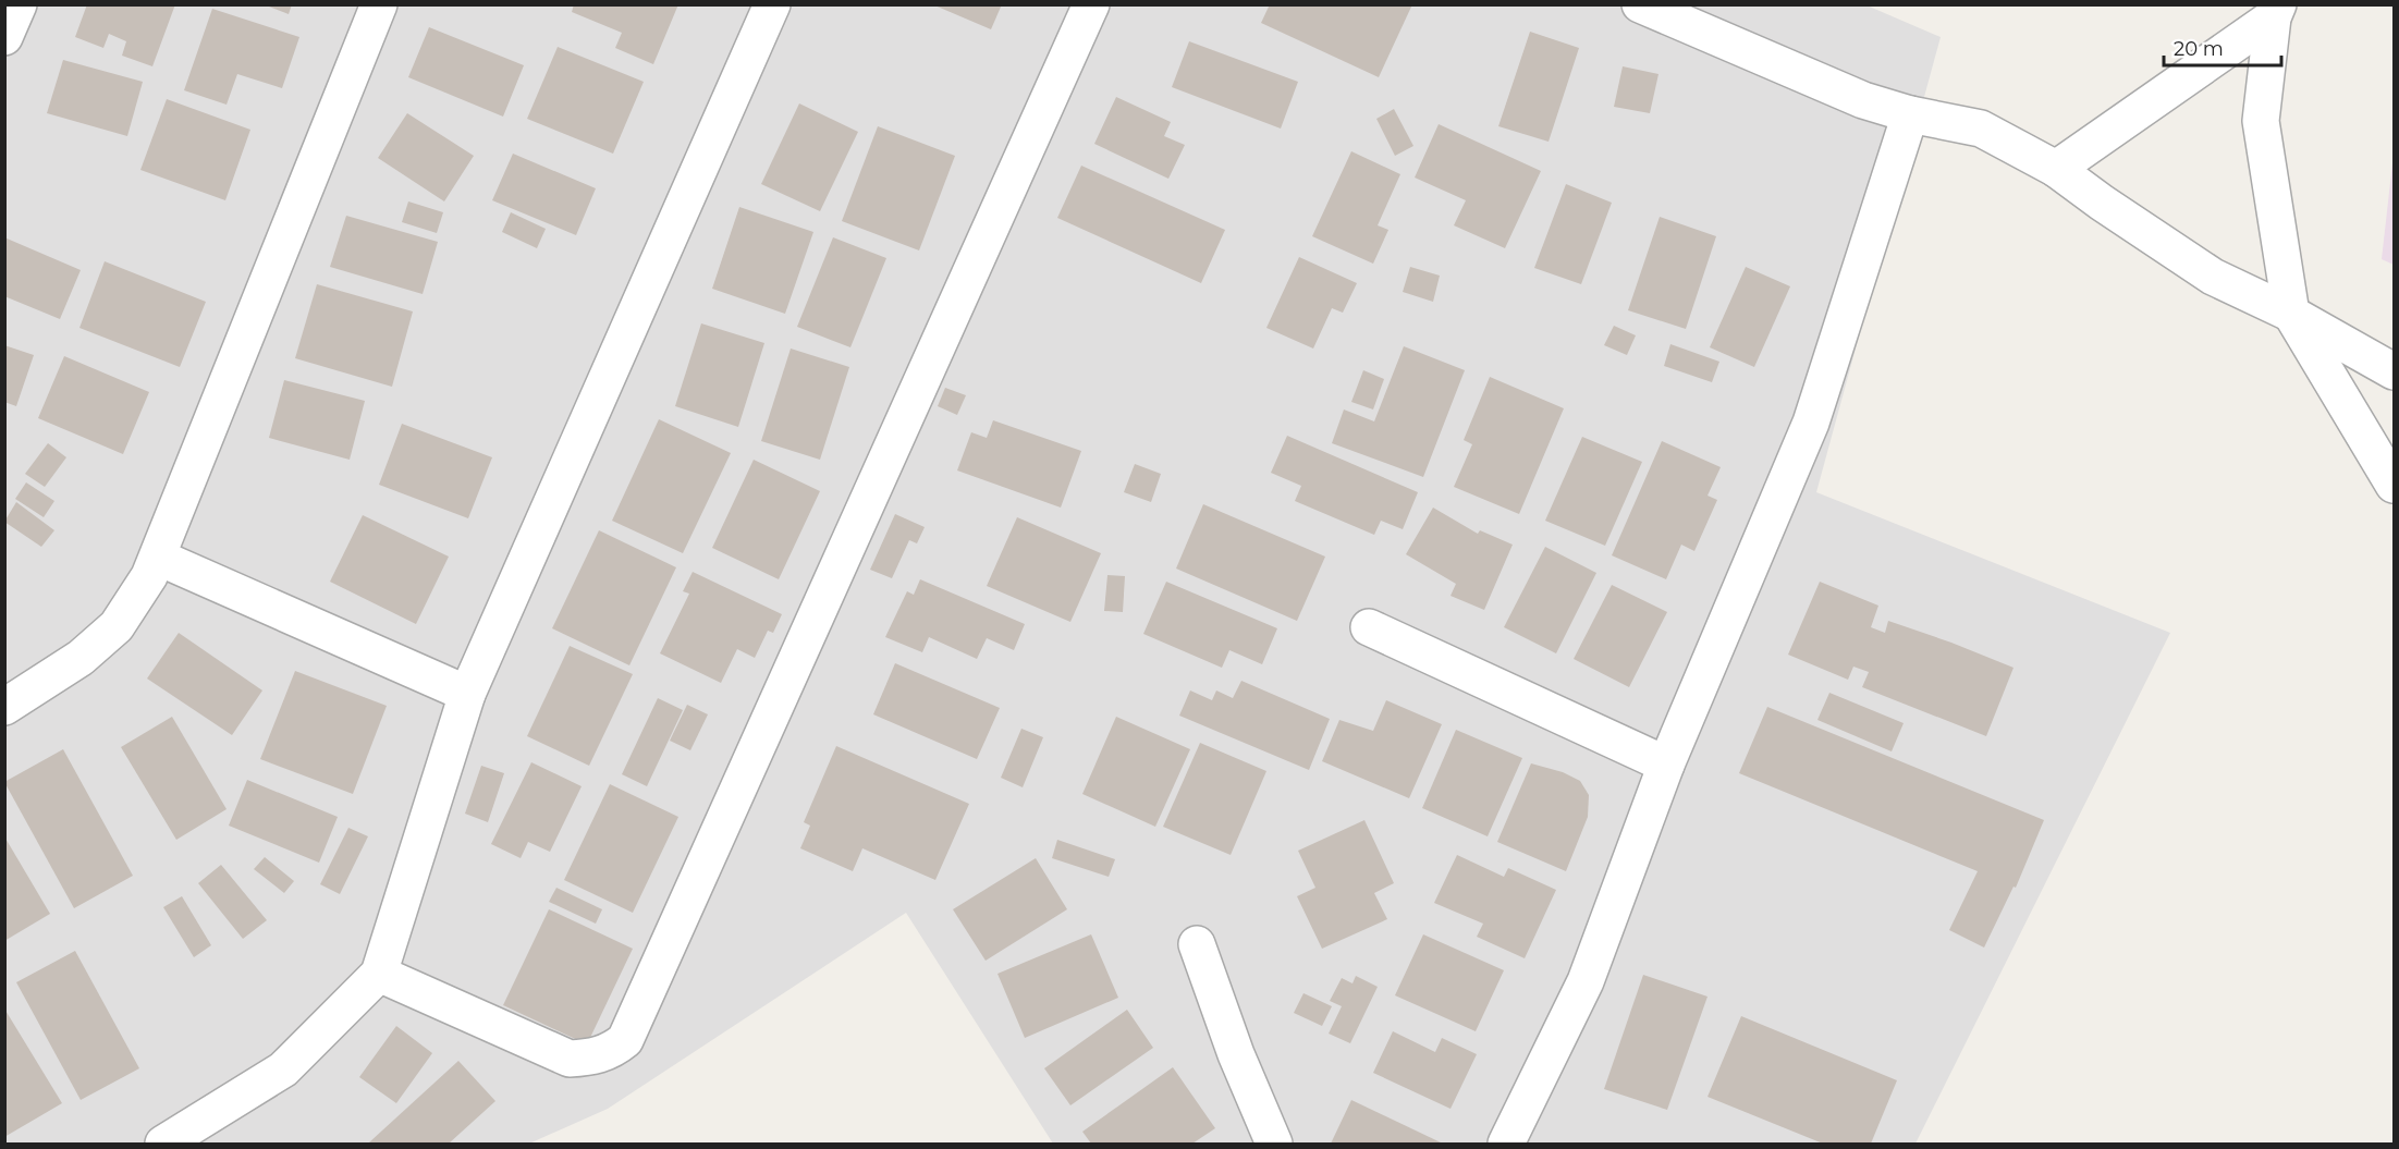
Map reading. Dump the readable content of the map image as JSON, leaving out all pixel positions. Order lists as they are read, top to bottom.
{
  "scale_bar": "20 m"
}
